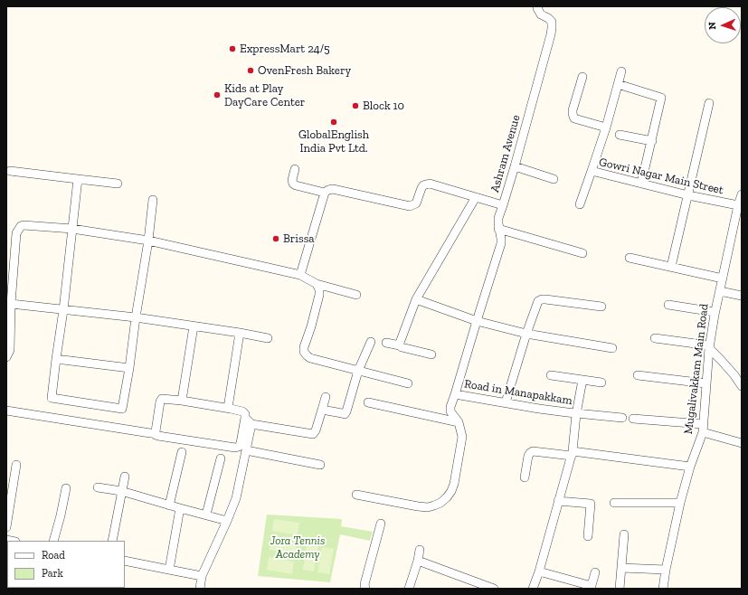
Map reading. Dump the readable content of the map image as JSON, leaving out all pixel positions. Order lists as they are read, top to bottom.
{
  "streets": {
    "street": [
      "Ashram Avenue",
      "Gowri Nagar Main Street",
      "Mugalivakkam Main Road",
      "Road in Manapakkam"
    ]
  },
  "crossings": [
    ["Ashram Avenue", "Road in Manapakkam"],
    ["Gowri Nagar Main Street", "Mugalivakkam Main Road"]
  ],
  "parks": ["Jora Tennis Academy"],
  "places": [
    "ExpressMart 24/5",
    "OvenFresh Bakery",
    "Kids at Play DayCare Center",
    "Block 10",
    "GlobalEnglish India Pvt Ltd.",
    "Brissa"
  ],
  "legend": ["Road", "Park"],
  "north": "left"
}
